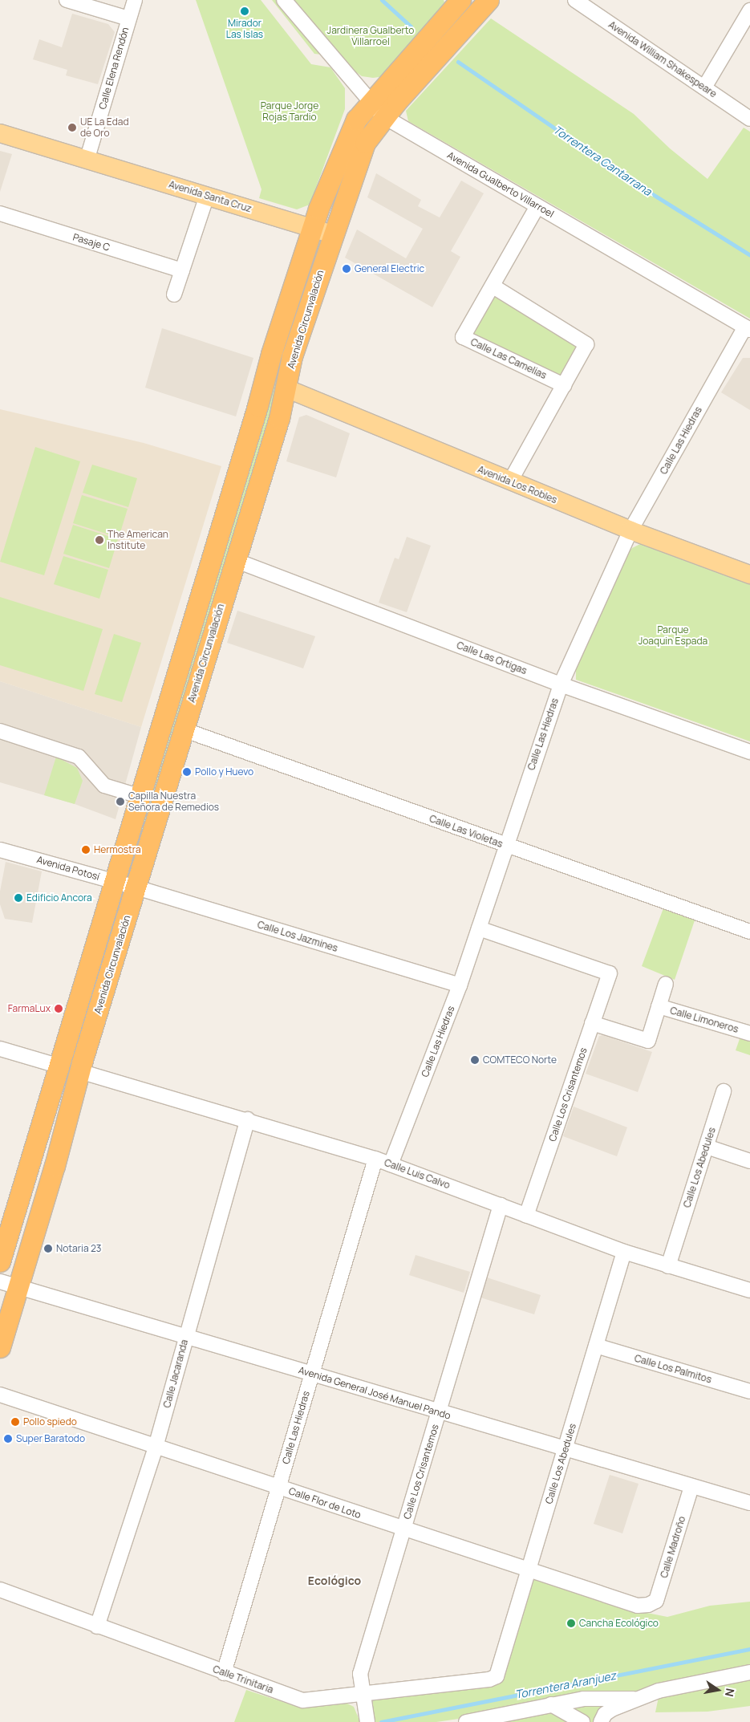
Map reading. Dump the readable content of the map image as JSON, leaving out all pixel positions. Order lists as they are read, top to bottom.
{
  "streets": {
    "highway": ["Avenida Circunvalación"],
    "main road": ["Avenida Santa Cruz", "Avenida Los Robles"],
    "street": [
      "Avenida William Shakespeare",
      "Calle Elena Rendón",
      "Avenida Gualberto Villarroel",
      "Pasaje C",
      "Calle Las Camelias",
      "Calle Las Hiedras",
      "Calle Las Ortigas",
      "Calle Las Violetas",
      "Avenida Potosí",
      "Calle Los Jazmines",
      "Calle Limoneros",
      "Calle Los Crisantemos",
      "Calle Los Abedules",
      "Calle Luis Calvo",
      "Calle Los Palmitos",
      "Calle Jacaranda",
      "Avenida General José Manuel Pando",
      "Calle Flor de Loto",
      "Calle Madroño",
      "Calle Trinitaria"
    ]
  },
  "crossings": [
    ["Calle Elena Rendón", "Avenida Santa Cruz"],
    ["Avenida Gualberto Villarroel", "Avenida Circunvalación"],
    ["Avenida Gualberto Villarroel", "Calle Las Camelias"],
    ["Avenida Gualberto Villarroel", "Calle Las Hiedras"],
    ["Avenida Santa Cruz", "Avenida Circunvalación"],
    ["Avenida Circunvalación", "Avenida Los Robles"],
    ["Avenida Circunvalación", "Calle Las Ortigas"],
    ["Avenida Circunvalación", "Calle Las Violetas"],
    ["Avenida Circunvalación", "Avenida Potosí"],
    ["Avenida Circunvalación", "Calle Los Jazmines"],
    ["Avenida Circunvalación", "Calle Luis Calvo"],
    ["Avenida Circunvalación", "Avenida General José Manuel Pando"],
    ["Calle Las Hiedras", "Avenida Los Robles"],
    ["Calle Las Hiedras", "Calle Las Ortigas"],
    ["Calle Las Hiedras", "Calle Las Violetas"],
    ["Calle Las Hiedras", "Calle Los Jazmines"],
    ["Calle Las Hiedras", "Calle Los Crisantemos"],
    ["Calle Las Hiedras", "Calle Luis Calvo"],
    ["Calle Las Hiedras", "Avenida General José Manuel Pando"],
    ["Calle Las Hiedras", "Calle Flor de Loto"],
    ["Calle Las Hiedras", "Calle Trinitaria"],
    ["Avenida Potosí", "Calle Los Jazmines"],
    ["Calle Limoneros", "Calle Los Crisantemos"],
    ["Calle Los Crisantemos", "Calle Luis Calvo"],
    ["Calle Los Crisantemos", "Avenida General José Manuel Pando"],
    ["Calle Los Crisantemos", "Calle Flor de Loto"],
    ["Calle Los Crisantemos", "Calle Trinitaria"],
    ["Calle Los Abedules", "Calle Luis Calvo"],
    ["Calle Los Abedules", "Calle Los Palmitos"],
    ["Calle Los Abedules", "Avenida General José Manuel Pando"],
    ["Calle Los Abedules", "Calle Flor de Loto"],
    ["Calle Los Abedules", "Calle Trinitaria"],
    ["Calle Luis Calvo", "Calle Jacaranda"],
    ["Calle Jacaranda", "Avenida General José Manuel Pando"],
    ["Calle Jacaranda", "Calle Flor de Loto"],
    ["Calle Jacaranda", "Calle Trinitaria"],
    ["Avenida General José Manuel Pando", "Calle Madroño"],
    ["Calle Flor de Loto", "Calle Madroño"]
  ],
  "districts": ["Ecológico"],
  "water": ["Torrentera Cantarrana", "Torrentera Aranjuez"],
  "parks": ["Jardinera Gualberto Villarroel", "Parque Jorge Rojas Tardio", "Parque Joaquin Espada"],
  "places": [
    "Mirador Las Islas",
    "UE La Edad de Oro",
    "General Electric",
    "The American Institute",
    "Pollo y Huevo",
    "Capilla Nuestra Señora de Remedios",
    "Hermostra",
    "Edificio Ancora",
    "FarmaLux",
    "COMTECO Norte",
    "Notaria 23",
    "Pollo spiedo",
    "Super Baratodo",
    "Cancha Ecológico"
  ],
  "north": "right"
}
